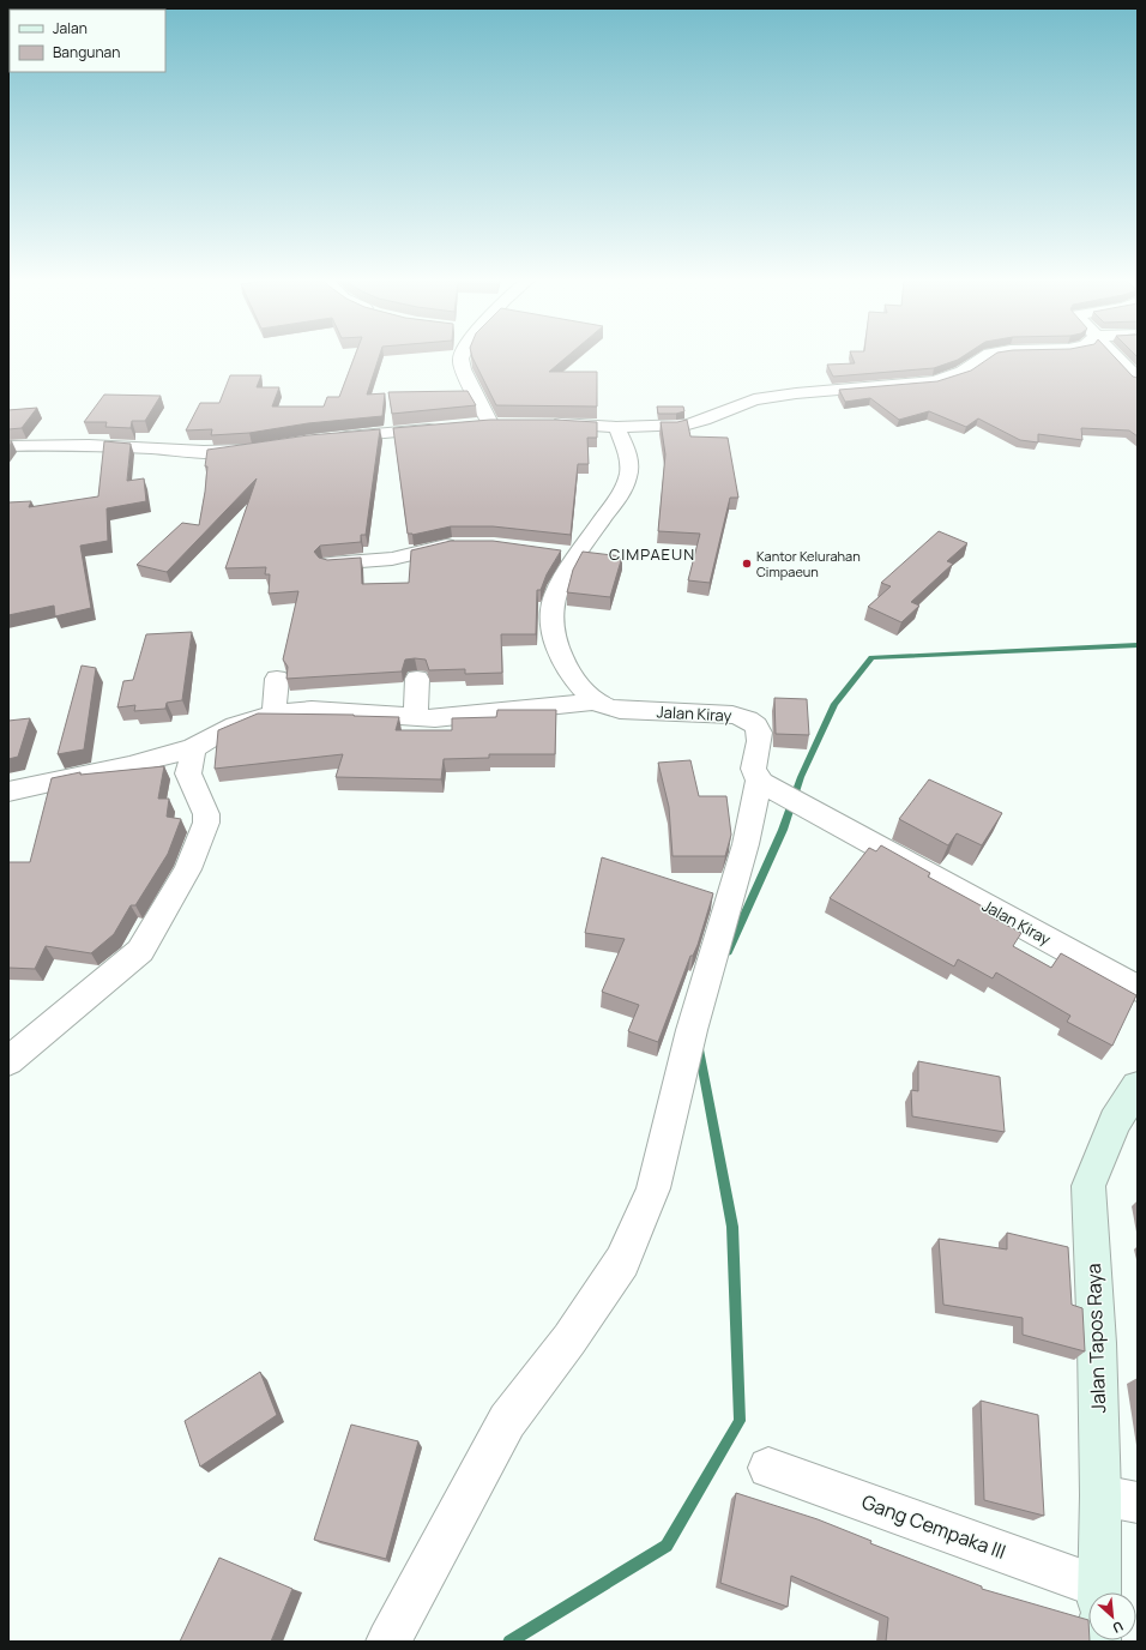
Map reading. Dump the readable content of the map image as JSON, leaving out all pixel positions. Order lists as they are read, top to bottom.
{
  "streets": {
    "main road": ["Jalan Tapos Raya"],
    "street": ["Jalan Kiray", "Gang Cempaka III"]
  },
  "districts": ["CIMPAEUN"],
  "places": ["Kantor Kelurahan Cimpaeun"],
  "legend": ["Jalan", "Bangunan"],
  "north": "bottom right"
}
